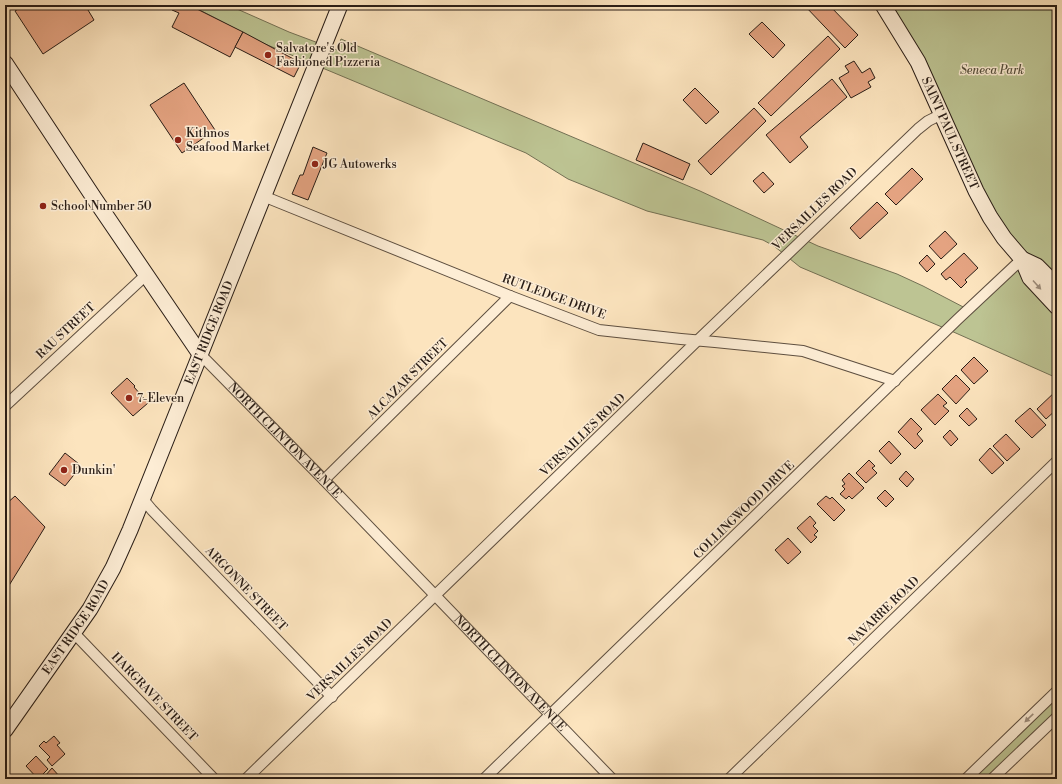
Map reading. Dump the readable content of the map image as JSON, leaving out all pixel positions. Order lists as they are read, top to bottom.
{
  "streets": {
    "main road": ["SAINT PAUL STREET", "EAST RIDGE ROAD", "NORTH CLINTON AVENUE"],
    "street": [
      "VERSAILLES ROAD",
      "RUTLEDGE DRIVE",
      "RAU STREET",
      "ALCAZAR STREET",
      "COLLINGWOOD DRIVE",
      "ARGONNE STREET",
      "NAVARRE ROAD",
      "HARGRAVE STREET"
    ]
  },
  "crossings": [
    ["SAINT PAUL STREET", "VERSAILLES ROAD"],
    ["SAINT PAUL STREET", "COLLINGWOOD DRIVE"],
    ["VERSAILLES ROAD", "RUTLEDGE DRIVE"],
    ["VERSAILLES ROAD", "NORTH CLINTON AVENUE"],
    ["VERSAILLES ROAD", "ARGONNE STREET"],
    ["RUTLEDGE DRIVE", "EAST RIDGE ROAD"],
    ["RUTLEDGE DRIVE", "ALCAZAR STREET"],
    ["RUTLEDGE DRIVE", "COLLINGWOOD DRIVE"],
    ["RAU STREET", "NORTH CLINTON AVENUE"],
    ["EAST RIDGE ROAD", "NORTH CLINTON AVENUE"],
    ["EAST RIDGE ROAD", "ARGONNE STREET"],
    ["EAST RIDGE ROAD", "HARGRAVE STREET"],
    ["ALCAZAR STREET", "NORTH CLINTON AVENUE"],
    ["NORTH CLINTON AVENUE", "COLLINGWOOD DRIVE"]
  ],
  "parks": ["Seneca Park"],
  "places": [
    "Salvatore's Old Fashioned Pizzeria",
    "Kithnos Seafood Market",
    "JG Autowerks",
    "School Number 50",
    "7-Eleven",
    "Dunkin'"
  ]
}
